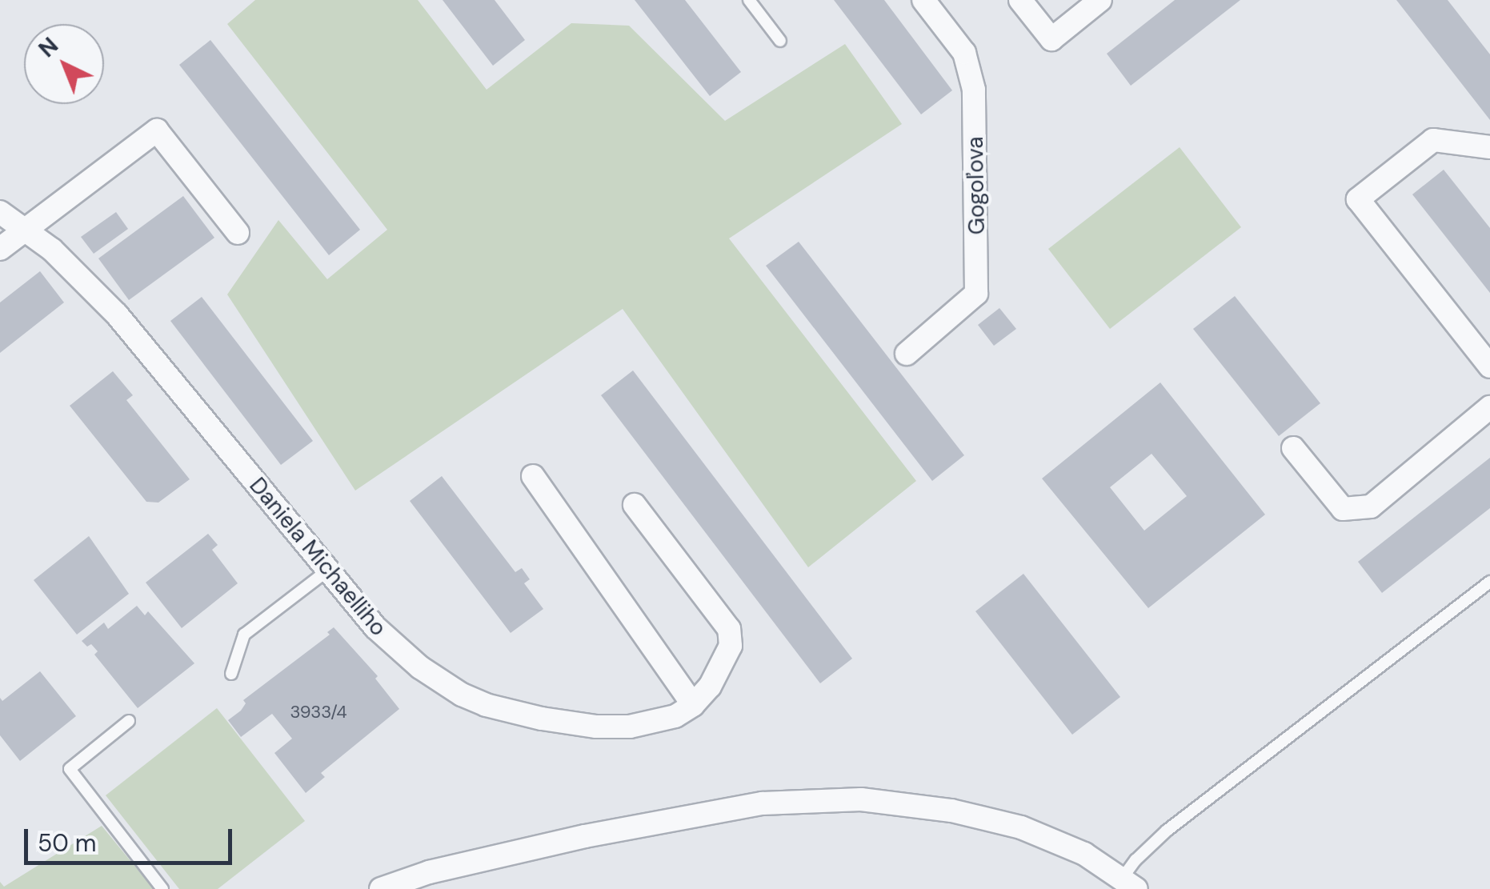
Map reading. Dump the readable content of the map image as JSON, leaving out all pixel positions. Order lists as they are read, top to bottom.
{
  "streets": {
    "street": ["Gogoľova", "Daniela Michaelliho"]
  },
  "house_numbers": ["3933/4"],
  "scale_bar": "50 m",
  "north": "top left"
}
